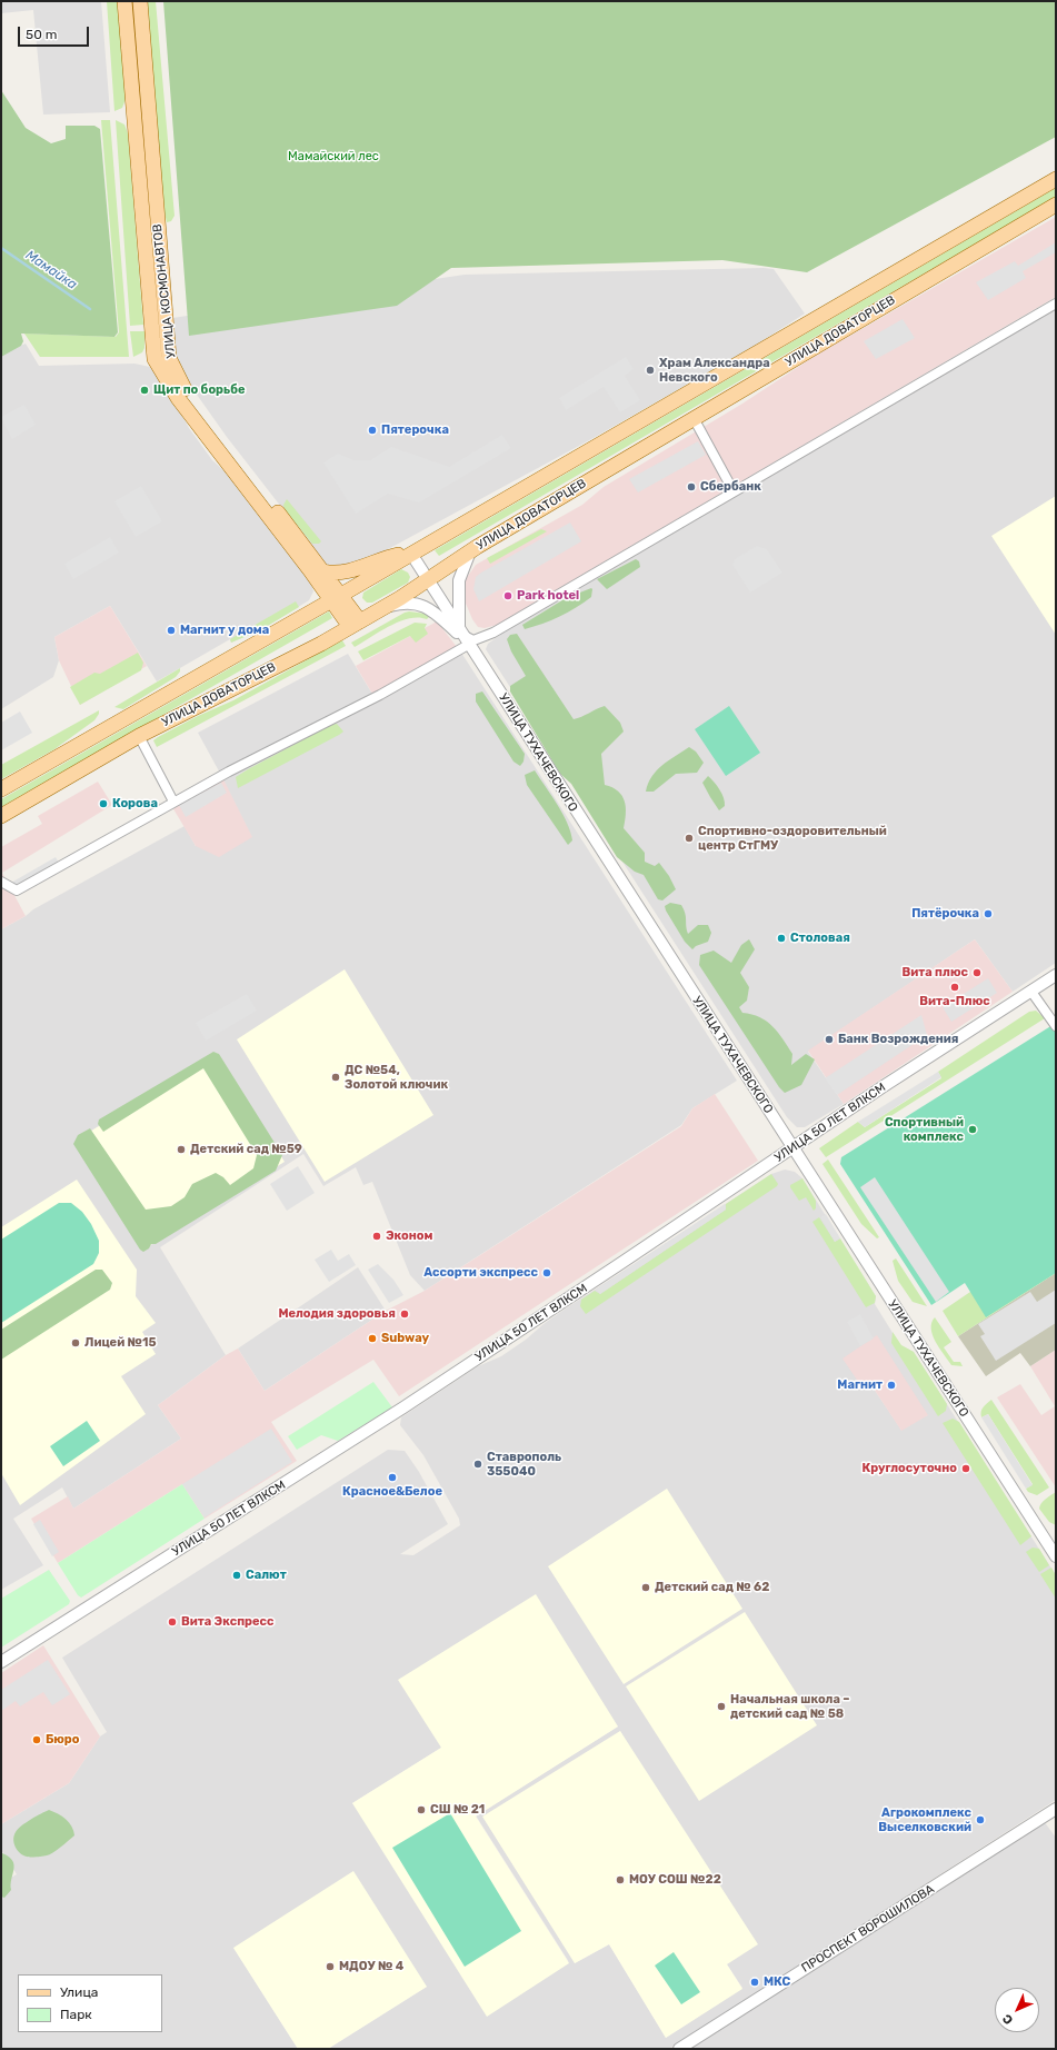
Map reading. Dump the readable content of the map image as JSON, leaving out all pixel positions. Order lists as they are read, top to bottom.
{
  "streets": {
    "main road": ["УЛИЦА КОСМОНАВТОВ", "УЛИЦА ДОВАТОРЦЕВ"],
    "street": ["УЛИЦА ТУХАЧЕВСКОГО", "УЛИЦА 50 ЛЕТ ВЛКСМ", "ПРОСПЕКТ ВОРОШИЛОВА"]
  },
  "crossings": [
    ["УЛИЦА ДОВАТОРЦЕВ", "УЛИЦА ТУХАЧЕВСКОГО"],
    ["УЛИЦА ТУХАЧЕВСКОГО", "УЛИЦА 50 ЛЕТ ВЛКСМ"]
  ],
  "water": ["Мамайка"],
  "parks": ["Мамайский лес"],
  "places": [
    "Храм Александра Невского",
    "Щит по борьбе",
    "Пятерочка",
    "Сбербанк",
    "Park hotel",
    "Магнит у дома",
    "Корова",
    "Спортивно-оздоровительный центр СтГМУ",
    "Пятёрочка",
    "Столовая",
    "Вита плюс",
    "Вита-Плюс",
    "Банк Возрождения",
    "ДС №54, Золотой ключик",
    "Спортивный комплекс",
    "Детский сад №59",
    "Эконом",
    "Ассорти экспресс",
    "Мелодия здоровья",
    "Subway",
    "Лицей №15",
    "Магнит",
    "Ставрополь 355040",
    "Круглосуточно",
    "Красное&Белое",
    "Салют",
    "Детский сад № 62",
    "Вита Экспресс",
    "Начальная школа – детский сад № 58",
    "Бюро",
    "СШ № 21",
    "Агрокомплекс Выселковский",
    "МОУ СОШ №22",
    "МДОУ № 4",
    "МКС"
  ],
  "legend": ["Улица", "Парк"],
  "scale_bar": "50 m",
  "north": "bottom left"
}
